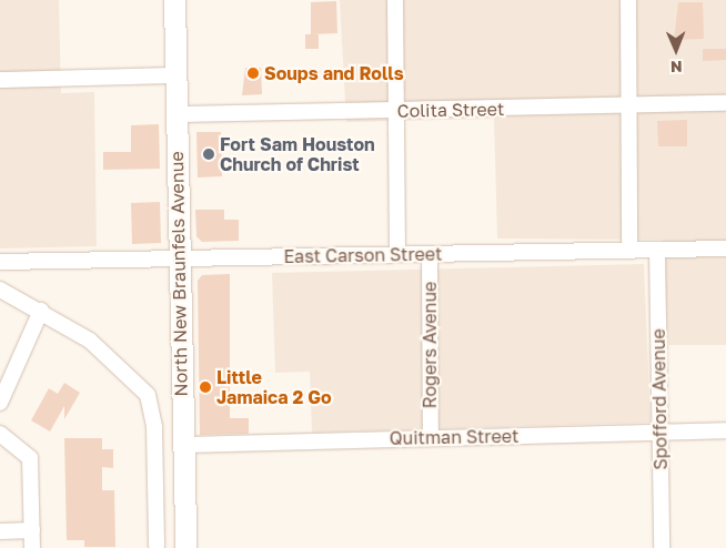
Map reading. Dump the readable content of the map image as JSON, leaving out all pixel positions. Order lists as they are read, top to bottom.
{
  "streets": {
    "street": [
      "Colita Street",
      "East Carson Street",
      "North New Braunfels Avenue",
      "Rogers Avenue",
      "Spofford Avenue",
      "Quitman Street"
    ]
  },
  "crossings": [
    ["Colita Street", "North New Braunfels Avenue"],
    ["East Carson Street", "North New Braunfels Avenue"],
    ["East Carson Street", "Rogers Avenue"],
    ["East Carson Street", "Spofford Avenue"],
    ["North New Braunfels Avenue", "Quitman Street"],
    ["Rogers Avenue", "Quitman Street"],
    ["Spofford Avenue", "Quitman Street"]
  ],
  "places": ["Soups and Rolls", "Fort Sam Houston Church of Christ", "Little Jamaica 2 Go"],
  "north": "bottom"
}
